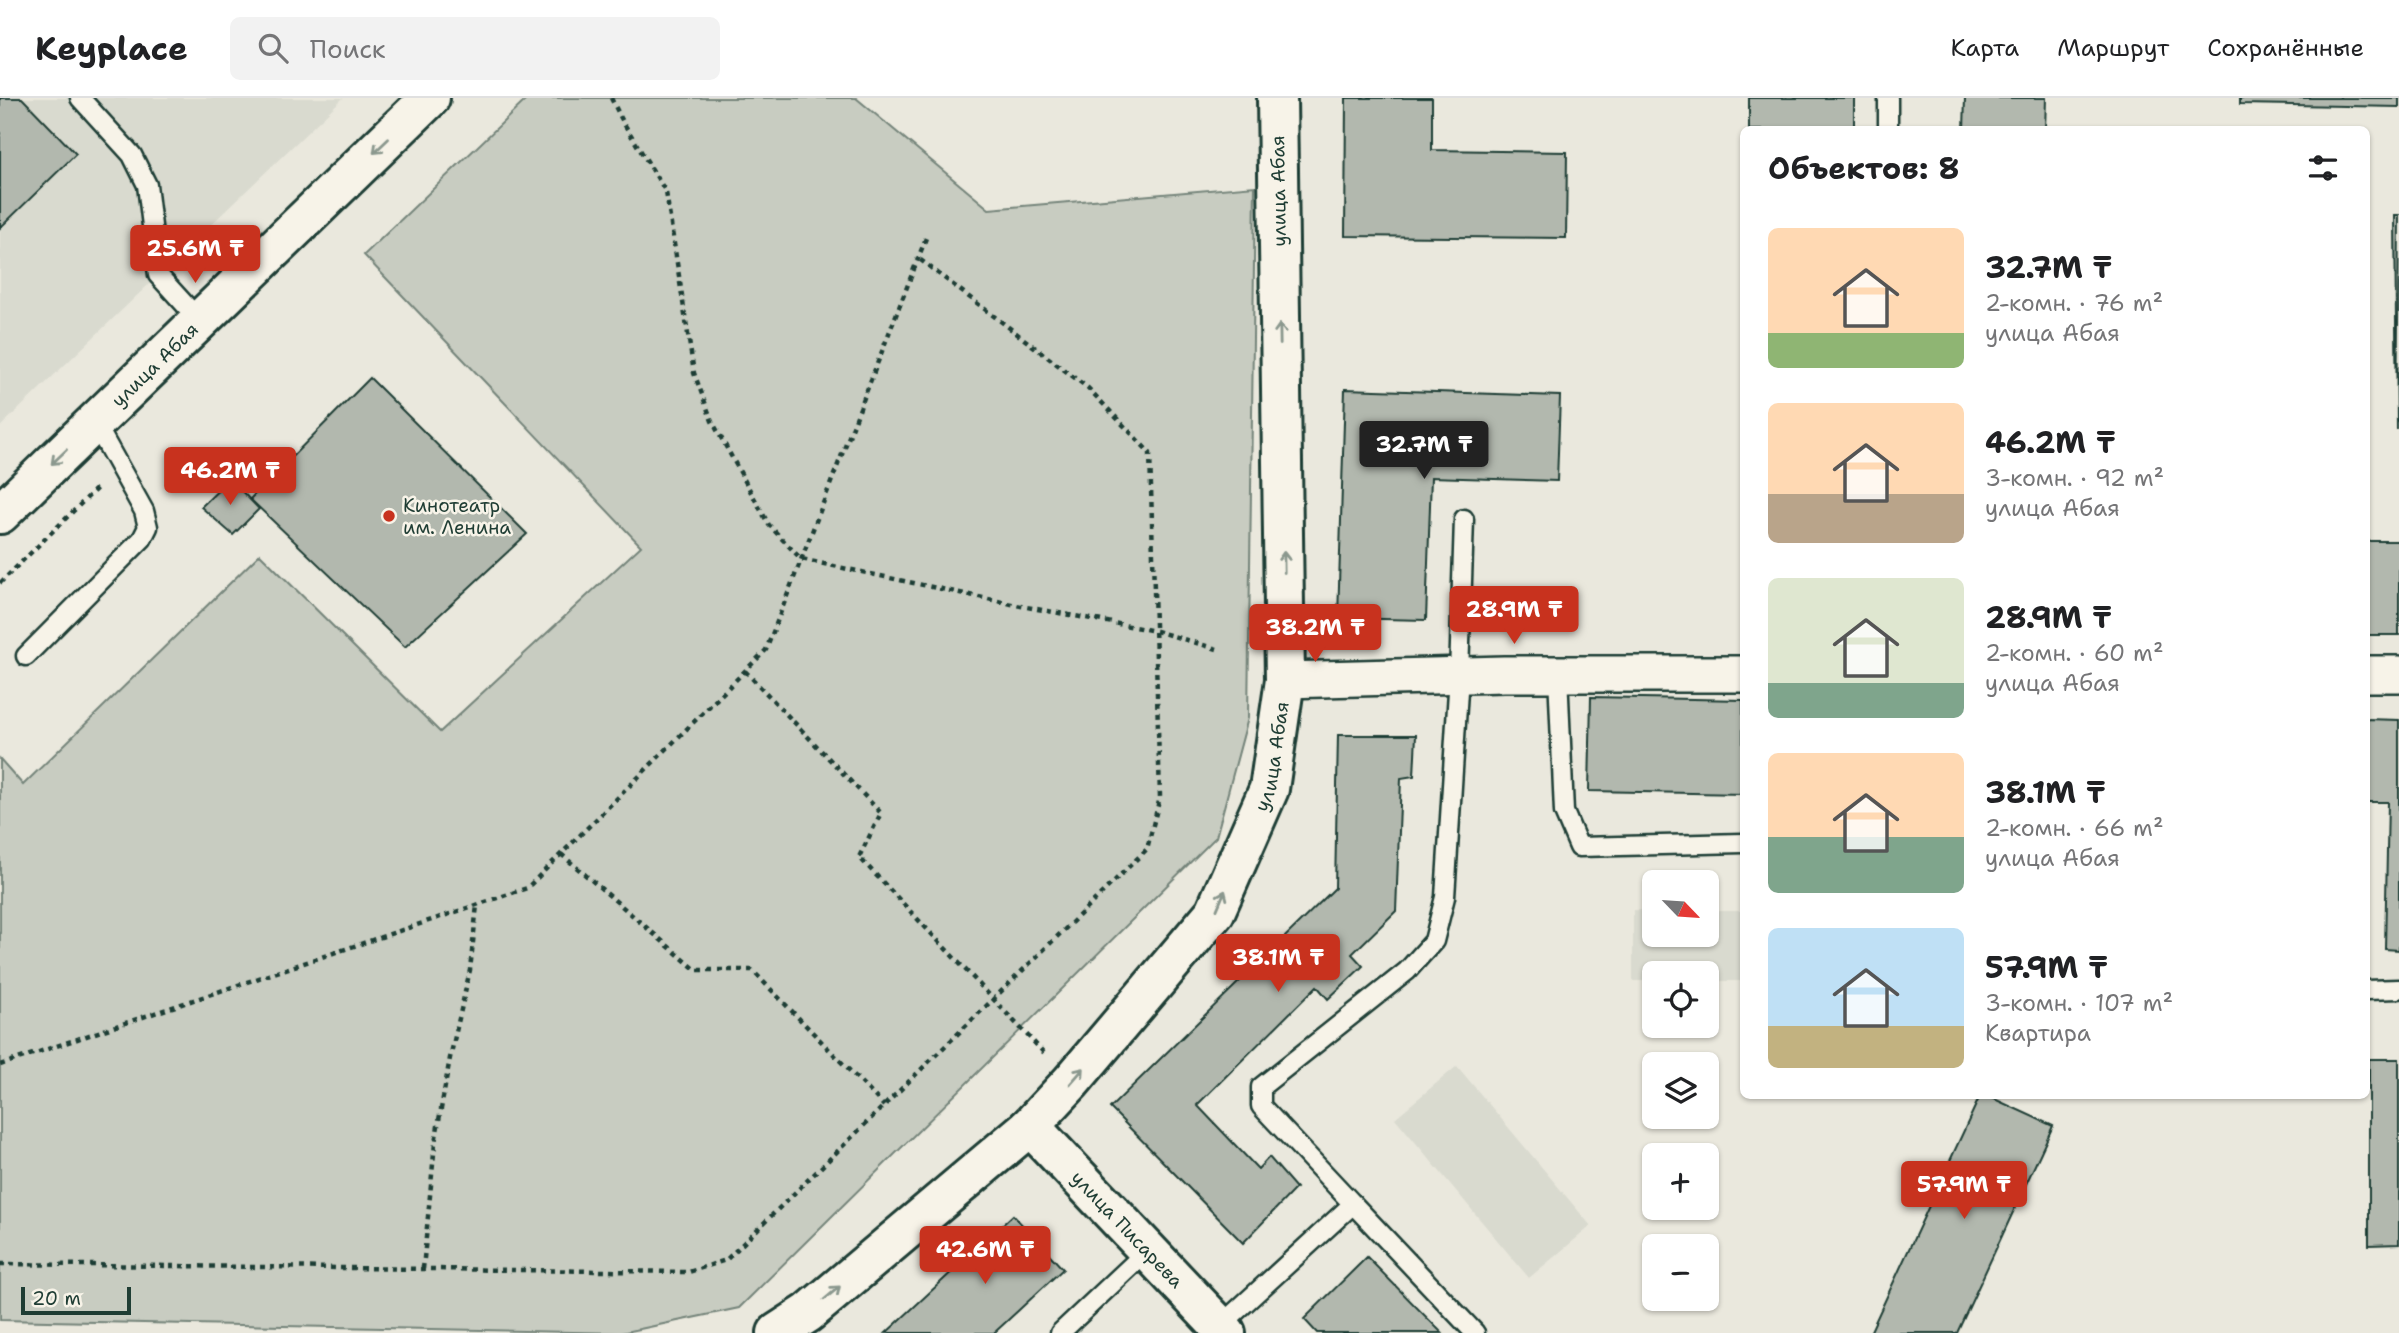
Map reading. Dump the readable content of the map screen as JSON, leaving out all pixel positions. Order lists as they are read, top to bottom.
{
  "streets": {
    "main road": ["улица Абая", "улица Писарева"]
  },
  "crossings": [
    ["улица Абая", "улица Писарева"]
  ],
  "places": ["Кинотеатр им. Ленина"],
  "scale_bar": "20 m",
  "north": "bottom right",
  "page": {
    "header": "Keyplace",
    "search": "Поиск",
    "nav": ["Карта", "Маршрут", "Сохранённые"],
    "heading": "Объектов: 8",
    "list": [
      {
        "name": "32.7M ₸",
        "note": "2-комн. · 76 m² · улица Абая"
      },
      {
        "name": "46.2M ₸",
        "note": "3-комн. · 92 m² · улица Абая"
      },
      {
        "name": "28.9M ₸",
        "note": "2-комн. · 60 m² · улица Абая"
      },
      {
        "name": "38.1M ₸",
        "note": "2-комн. · 66 m² · улица Абая"
      },
      {
        "name": "57.9M ₸",
        "note": "3-комн. · 107 m² · Квартира"
      }
    ],
    "price": [
      "25.6M ₸",
      "32.7M ₸",
      "46.2M ₸",
      "28.9M ₸",
      "38.2M ₸",
      "38.1M ₸",
      "57.9M ₸",
      "42.6M ₸"
    ],
    "map_buttons": ["+", "−"],
    "scale": "20 m"
  }
}
